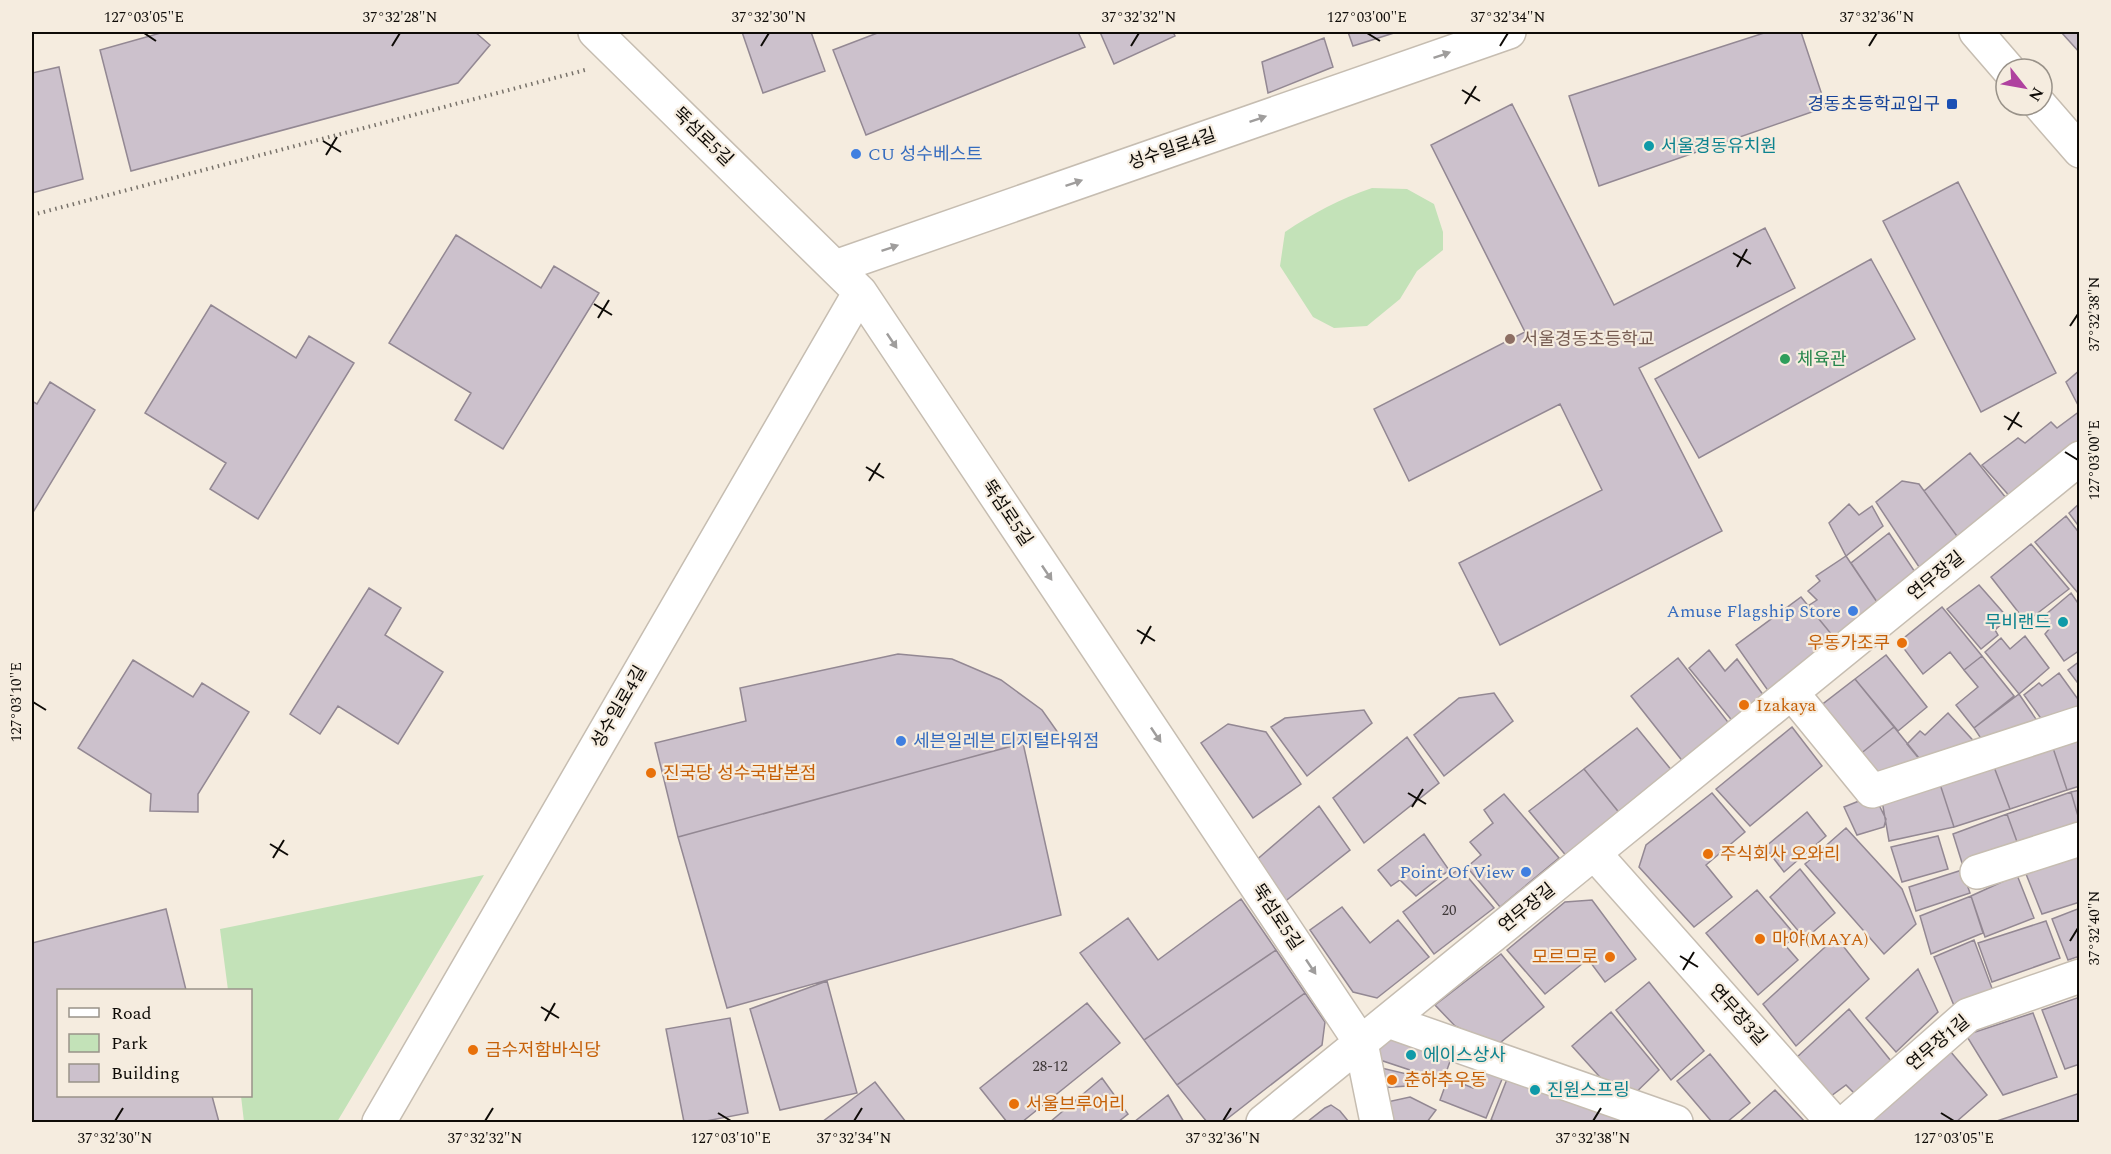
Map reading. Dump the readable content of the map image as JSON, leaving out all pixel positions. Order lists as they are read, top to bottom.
{
  "streets": {
    "street": [
      "뚝섬로5길",
      "성수일로4길",
      "연무장길",
      "연무장3길",
      "연무장1길"
    ]
  },
  "crossings": [
    ["뚝섬로5길", "성수일로4길"],
    ["뚝섬로5길", "연무장길"],
    ["연무장길", "연무장3길"]
  ],
  "one_way": ["뚝섬로5길", "성수일로4길"],
  "places": {
    "transit": ["경동초등학교입구"],
    "other": [
      "서울경동유치원",
      "CU 성수베스트",
      "서울경동초등학교",
      "체육관",
      "Amuse Flagship Store",
      "무비랜드",
      "우동가조쿠",
      "Izakaya",
      "세븐일레븐 디지털타워점",
      "진국당 성수국밥본점",
      "주식회사 오와리",
      "Point Of View",
      "마야(MAYA)",
      "모르므로",
      "금수저함바식당",
      "에이스상사",
      "춘하추우동",
      "진원스프링",
      "서울브루어리"
    ]
  },
  "house_numbers": ["20", "28-12"],
  "legend": ["Road", "Park", "Building"],
  "north": "bottom right",
  "coordinates": [
    "127°03'05\"E",
    "37°32'28\"N",
    "37°32'30\"N",
    "37°32'32\"N",
    "127°03'00\"E",
    "37°32'34\"N",
    "37°32'36\"N",
    "37°32'38\"N",
    "127°03'10\"E",
    "37°32'40\"N"
  ]
}
